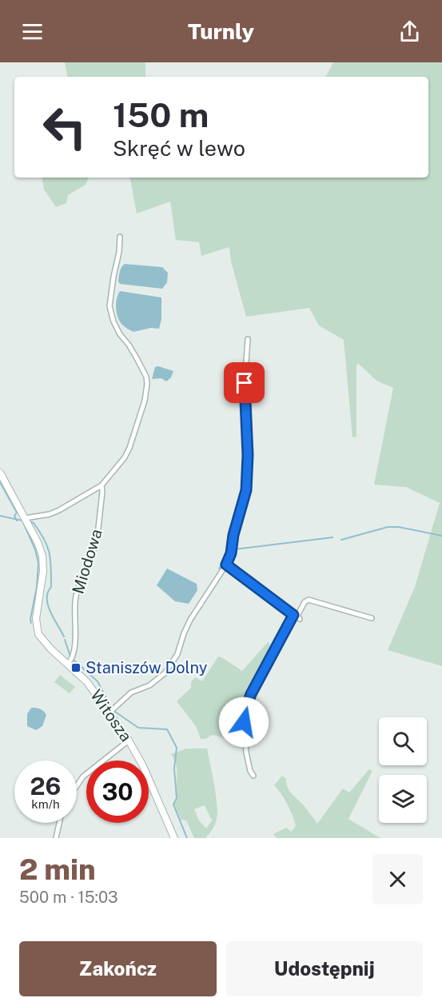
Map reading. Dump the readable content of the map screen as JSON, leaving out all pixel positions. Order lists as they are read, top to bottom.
{
  "streets": {
    "street": ["Miodowa", "Witosza"]
  },
  "crossings": [
    ["Miodowa", "Witosza"]
  ],
  "places": {
    "transit": ["Staniszów Dolny"]
  },
  "page": {
    "header": "Turnly",
    "turn": ["150 m", "Skręć w lewo"],
    "speed": "26 km/h",
    "limit": "30",
    "heading": ["2 min", "500 m · 15:03"],
    "buttons": ["Zakończ", "Udostępnij"]
  }
}
